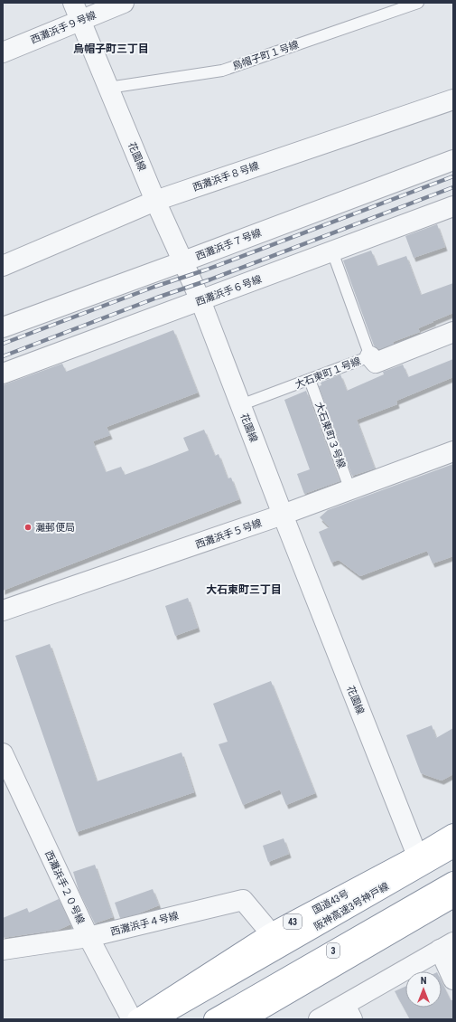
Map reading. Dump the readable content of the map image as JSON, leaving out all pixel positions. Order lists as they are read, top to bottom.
{
  "streets": {
    "highway": [
      "国道43号",
      "阪神高速3号神戸線",
      "43",
      "3"
    ],
    "street": [
      "西灘浜手９号線",
      "花園線",
      "西灘浜手８号線",
      "西灘浜手７号線",
      "西灘浜手６号線",
      "西灘浜手５号線",
      "西灘浜手２０号線",
      "西灘浜手４号線"
    ],
    "lane": ["鳥帽子町１号線", "大石東町１号線", "大石東町３号線"]
  },
  "crossings": [
    ["西灘浜手９号線", "花園線"],
    ["鳥帽子町１号線", "花園線"],
    ["花園線", "西灘浜手８号線"],
    ["花園線", "西灘浜手７号線"],
    ["花園線", "西灘浜手６号線"],
    ["花園線", "大石東町１号線"],
    ["花園線", "西灘浜手５号線"],
    ["花園線", "国道43号"],
    ["西灘浜手６号線", "大石東町１号線"],
    ["大石東町１号線", "大石東町３号線"],
    ["大石東町３号線", "西灘浜手５号線"],
    ["西灘浜手２０号線", "西灘浜手４号線"],
    ["国道43号", "西灘浜手４号線"]
  ],
  "districts": ["烏帽子町三丁目", "大石東町三丁目"],
  "places": ["灘郵便局"],
  "north": "top"
}
